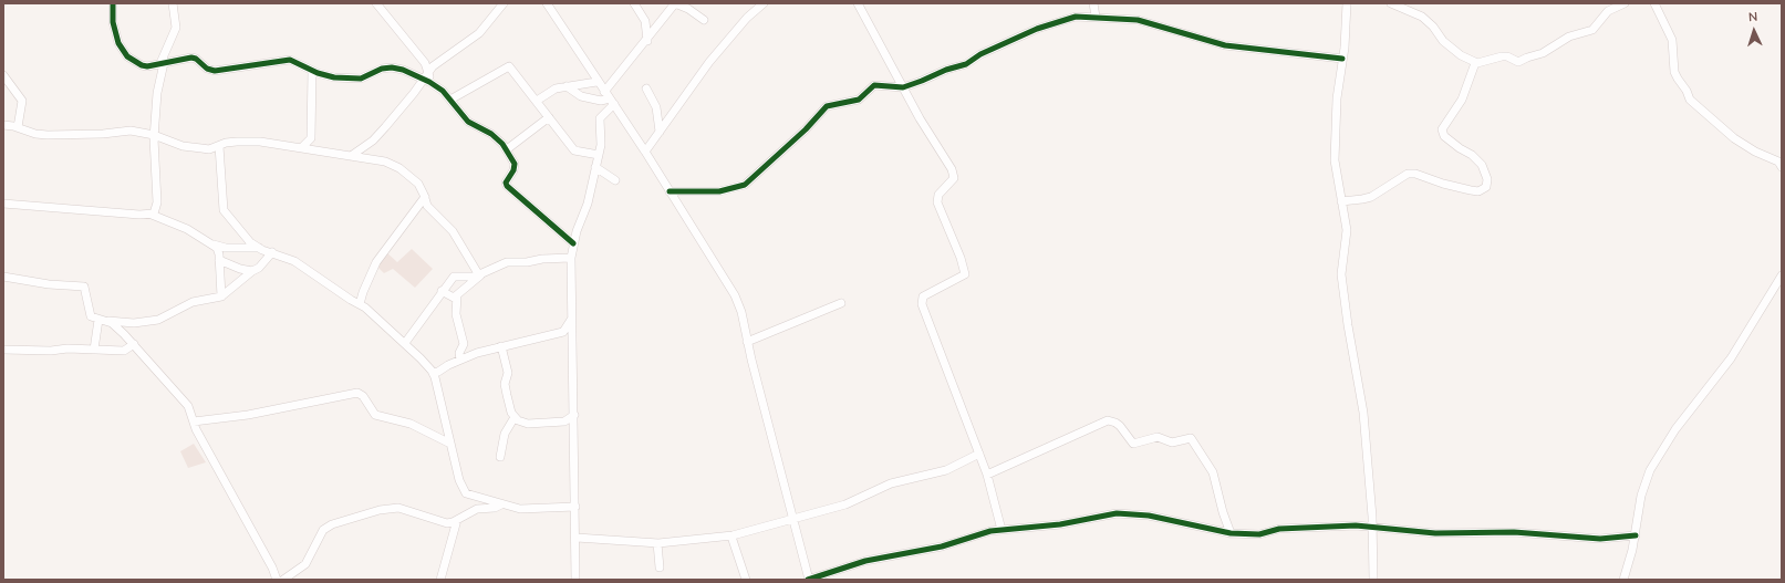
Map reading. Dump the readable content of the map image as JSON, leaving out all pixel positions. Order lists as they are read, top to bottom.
{
  "north": "top"
}
